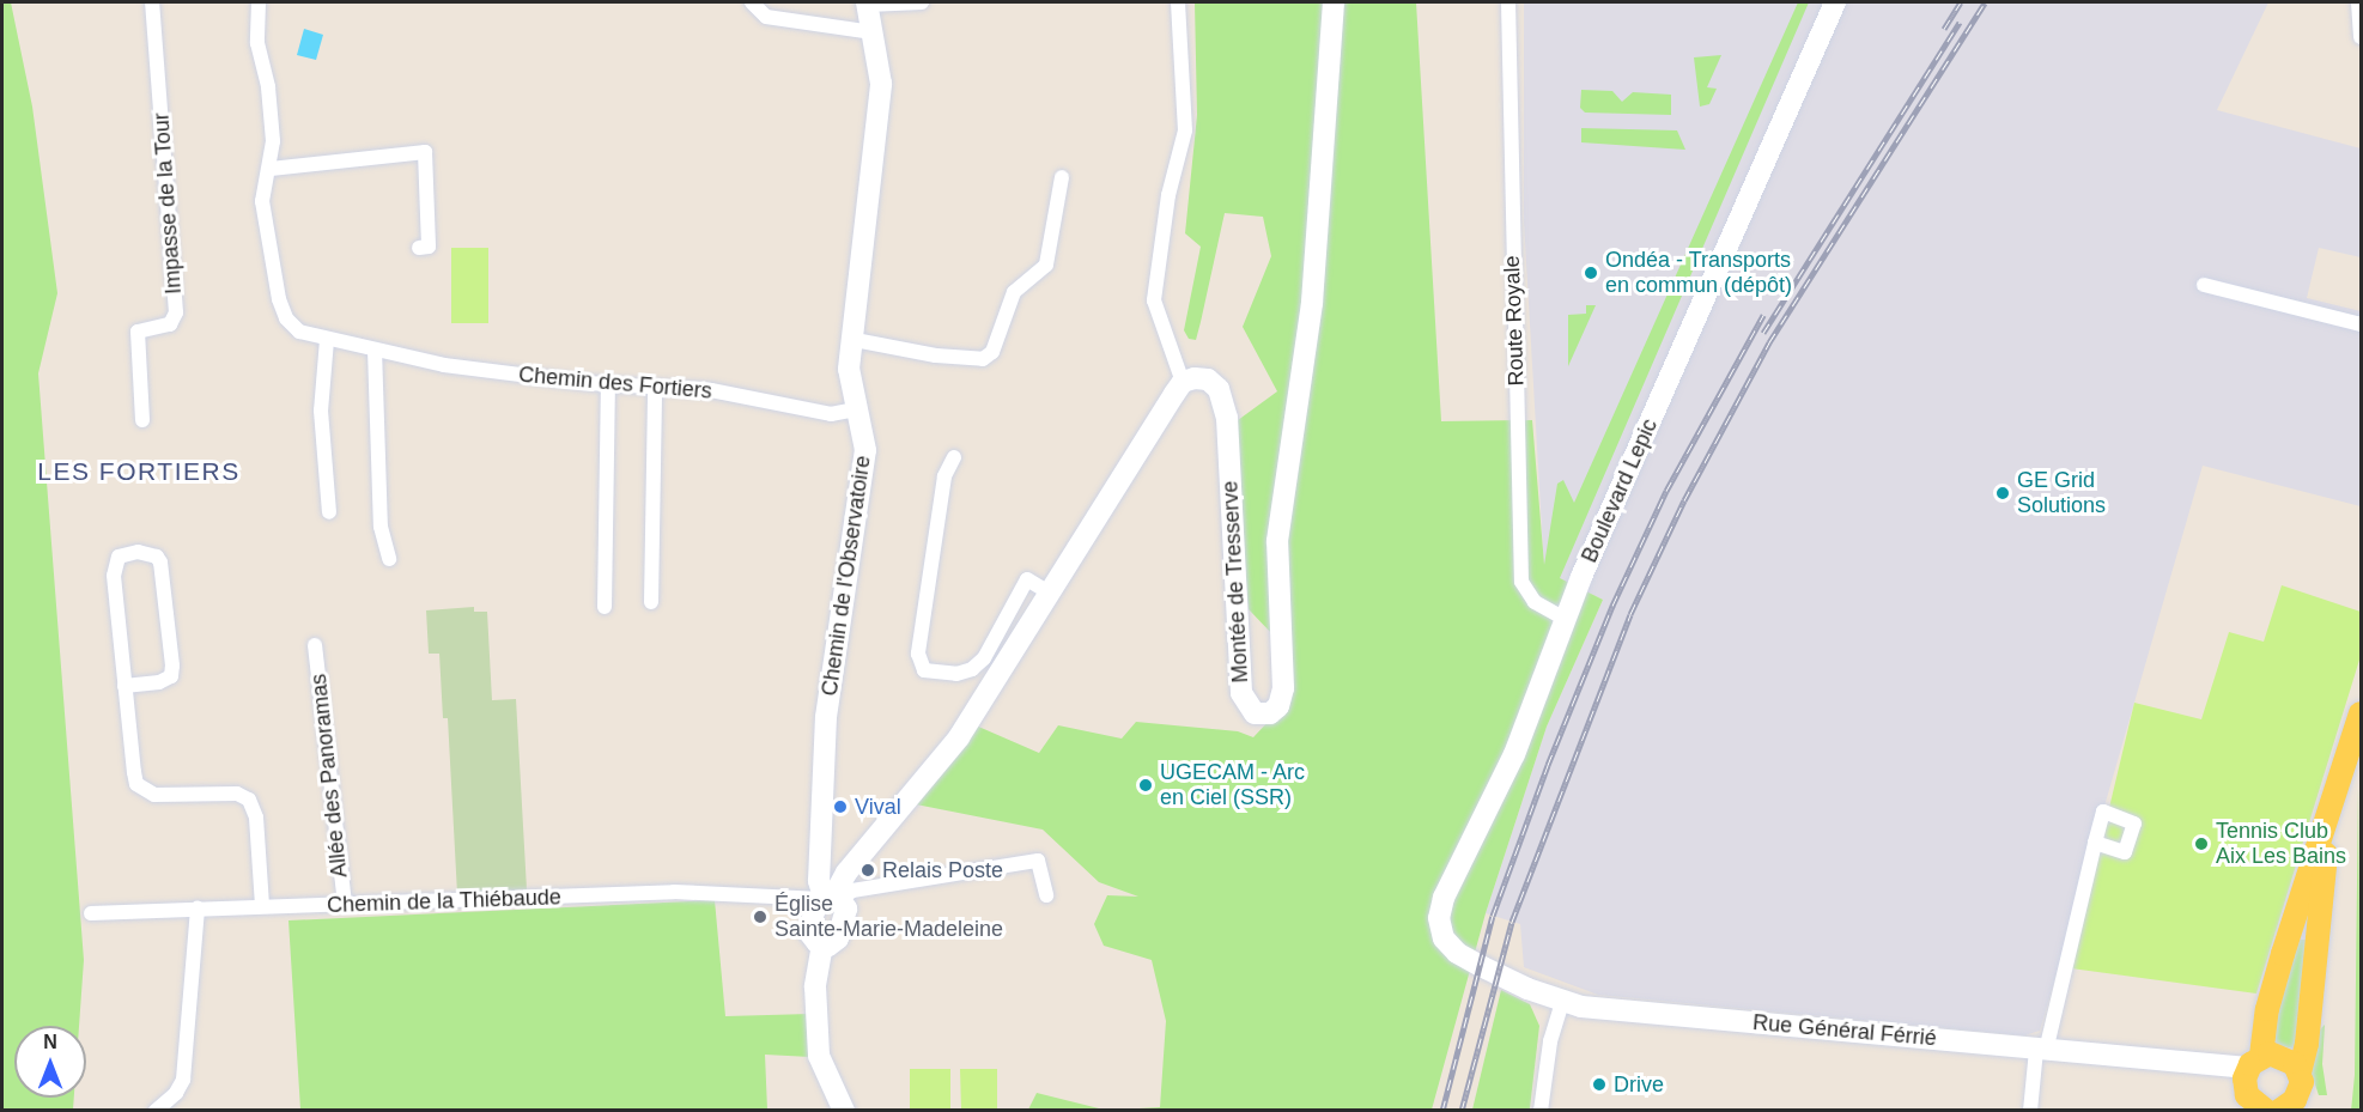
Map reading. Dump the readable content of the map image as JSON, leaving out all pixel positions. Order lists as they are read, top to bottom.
{
  "streets": {
    "street": [
      "Impasse de la Tour",
      "Route Royale",
      "Chemin des Fortiers",
      "Boulevard Lepic",
      "Chemin de l'Observatoire",
      "Montée de Tresserve",
      "Allée des Panoramas",
      "Chemin de la Thiébaude",
      "Rue Général Férrié"
    ]
  },
  "crossings": [
    ["Route Royale", "Boulevard Lepic"],
    ["Chemin des Fortiers", "Chemin de l'Observatoire"],
    ["Boulevard Lepic", "Rue Général Férrié"],
    ["Chemin de l'Observatoire", "Chemin de la Thiébaude"],
    ["Allée des Panoramas", "Chemin de la Thiébaude"]
  ],
  "districts": ["LES FORTIERS"],
  "places": [
    "Ondéa - Transports en commun (dépôt)",
    "GE Grid Solutions",
    "UGECAM - Arc en Ciel (SSR)",
    "Vival",
    "Tennis Club Aix Les Bains",
    "Relais Poste",
    "Église Sainte-Marie-Madeleine",
    "Drive"
  ],
  "north": "top"
}
